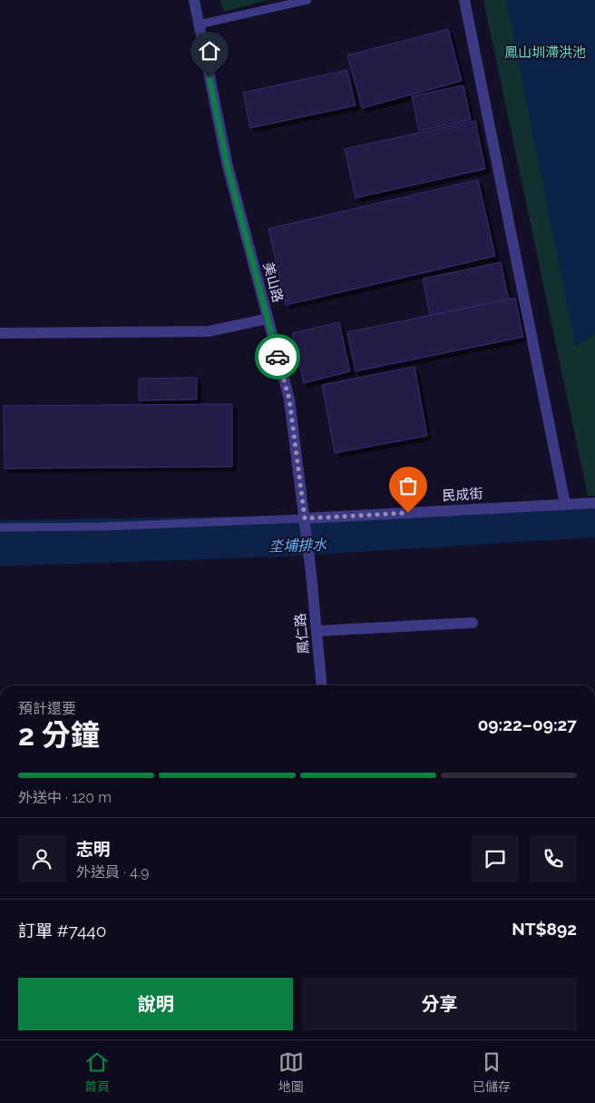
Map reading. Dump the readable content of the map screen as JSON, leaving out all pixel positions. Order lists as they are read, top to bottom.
{
  "streets": {
    "street": ["美山路", "民成街", "鳳仁路"]
  },
  "crossings": [
    ["美山路", "民成街"],
    ["美山路", "鳳仁路"]
  ],
  "water": ["坔埔排水"],
  "parks": ["鳳山圳滯洪池"],
  "page": {
    "heading": ["2 分鐘", "預計還要", "09:22–09:27"],
    "panel": [
      "志明",
      "外送員 · 4.9",
      "訂單 #7440",
      "NT$892"
    ],
    "bar": "外送中 · 120 m",
    "buttons": ["說明", "分享"],
    "tabs": ["首頁", "地圖", "已儲存"]
  }
}
